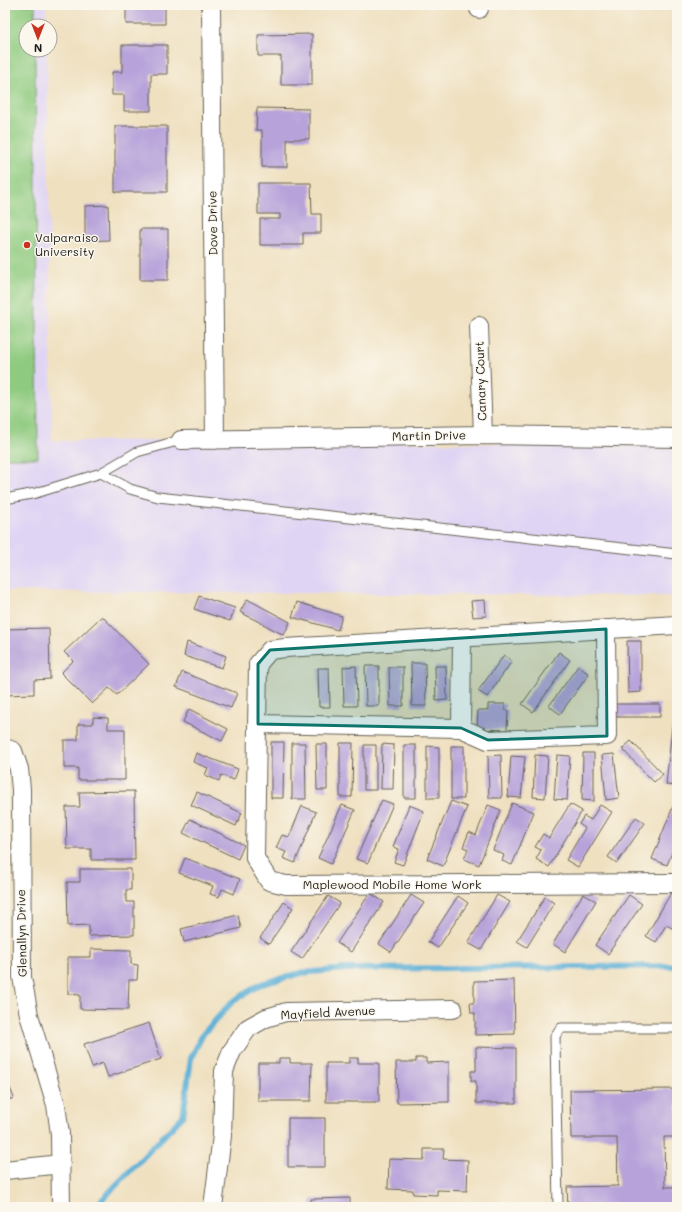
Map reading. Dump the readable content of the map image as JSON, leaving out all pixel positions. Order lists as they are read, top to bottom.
{
  "streets": {
    "street": [
      "Dove Drive",
      "Canary Court",
      "Martin Drive",
      "Maplewood Mobile Home Work",
      "Glenallyn Drive",
      "Mayfield Avenue"
    ]
  },
  "crossings": [
    ["Dove Drive", "Martin Drive"],
    ["Canary Court", "Martin Drive"]
  ],
  "places": ["Valparaiso University"],
  "north": "bottom"
}
